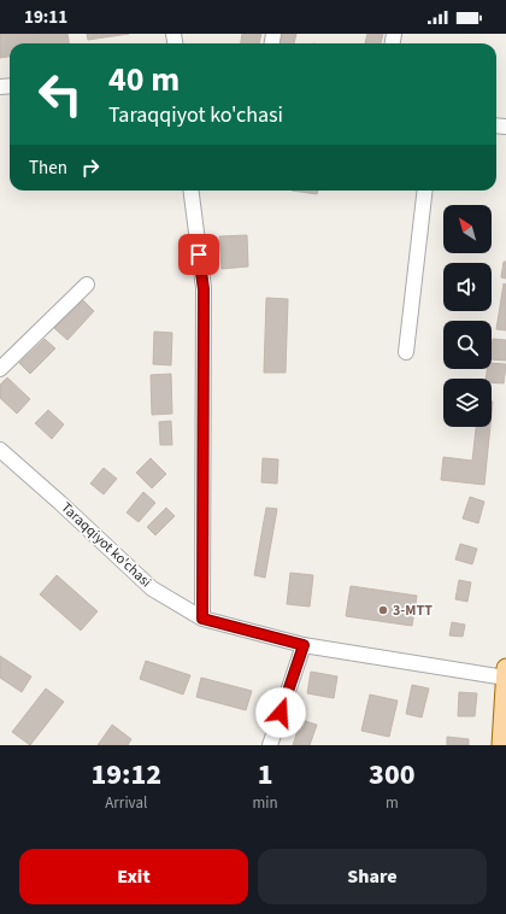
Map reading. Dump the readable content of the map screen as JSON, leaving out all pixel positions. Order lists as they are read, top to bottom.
{
  "streets": {
    "street": ["Taraqqiyot ko'chasi"]
  },
  "places": ["3-MTT"],
  "north": "top left",
  "page": {
    "status": "19:11",
    "turn": ["40 m", "Taraqqiyot ko'chasi"],
    "then": "Then",
    "eta": [
      "19:12",
      "Arrival",
      "1",
      "min",
      "300",
      "m"
    ],
    "buttons": ["Exit", "Share"]
  }
}
